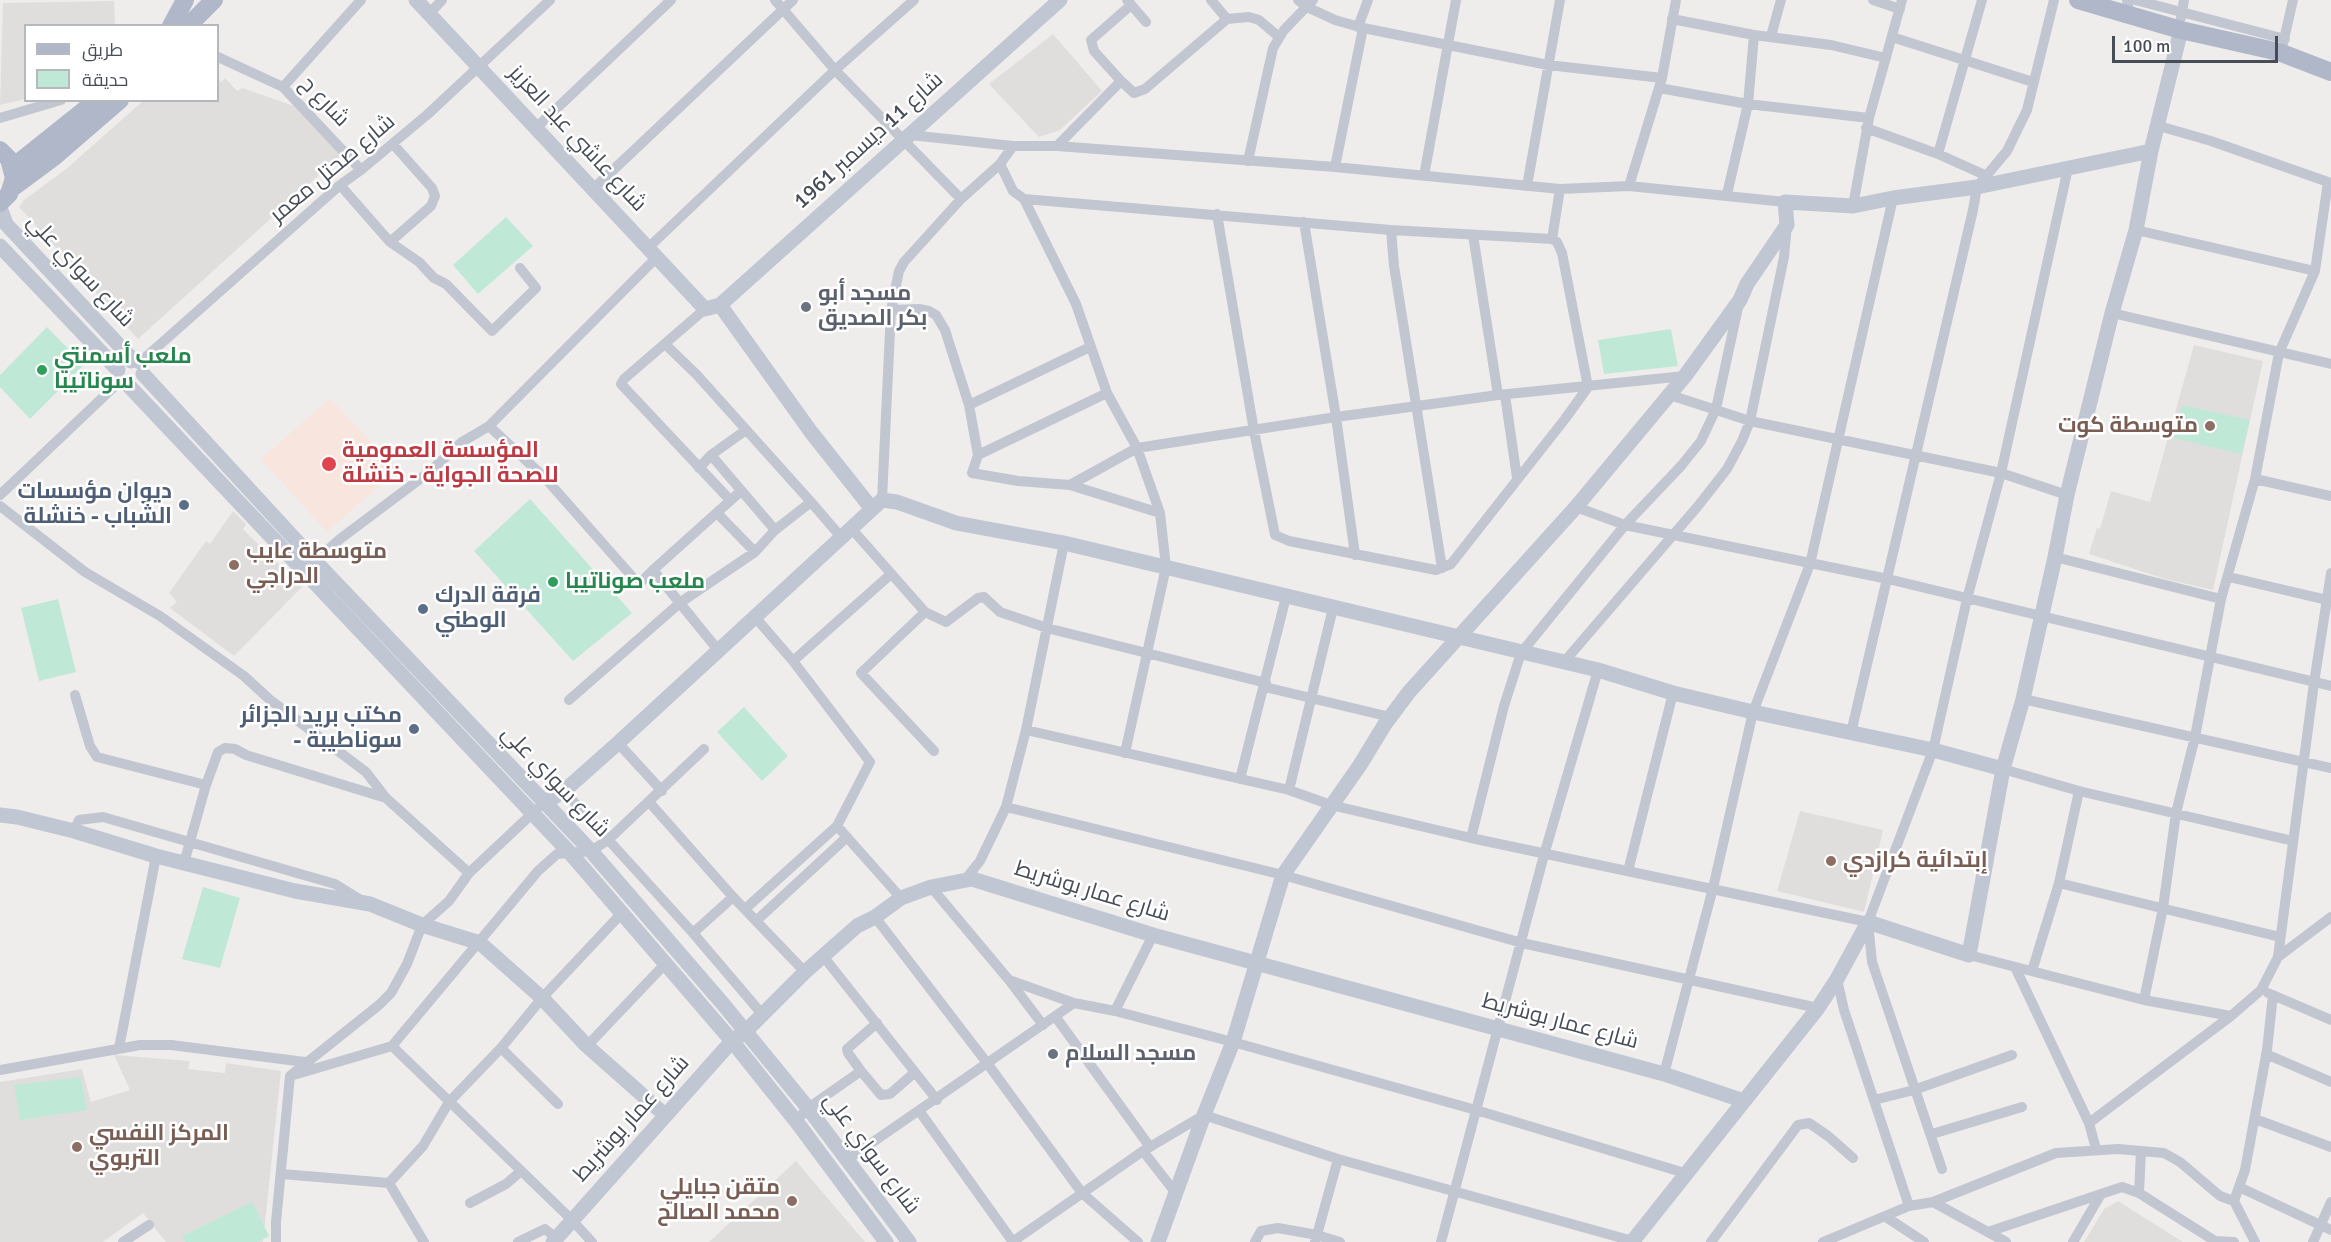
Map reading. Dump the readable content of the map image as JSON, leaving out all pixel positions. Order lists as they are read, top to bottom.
{
  "streets": {
    "street": [
      "شارع ح",
      "شارع عاشي عبد العزيز",
      "شارع 11 ديسمبر 1961",
      "شارع صحتل معمر",
      "شارع سواي علي",
      "شارع عمار بوشريط"
    ]
  },
  "crossings": [
    ["شارع ح", "شارع صحتل معمر"],
    ["شارع عاشي عبد العزيز", "شارع 11 ديسمبر 1961"],
    ["شارع عاشي عبد العزيز", "شارع صحتل معمر"],
    ["شارع صحتل معمر", "شارع سواي علي"],
    ["شارع سواي علي", "شارع عمار بوشريط"]
  ],
  "places": [
    "مسجد أبو بكر الصديق",
    "ملعب أسمنتي سوناتيبا",
    "متوسطة كوت",
    "المؤسسة العمومية للصحة الجواية - خنشلة",
    "ديوان مؤسسات الشباب - خنشلة",
    "متوسطة عايب الدراجي",
    "ملعب صوناتيبا",
    "فرقة الدرك الوطني",
    "مكتب بريد الجزائر - سوناطيبة",
    "إبتدائية كرازدي",
    "مسجد السلام",
    "المركز النفسي التربوي",
    "متقن جبايلي محمد الصالح"
  ],
  "legend": ["طريق", "حديقة"],
  "scale_bar": "100 m"
}
